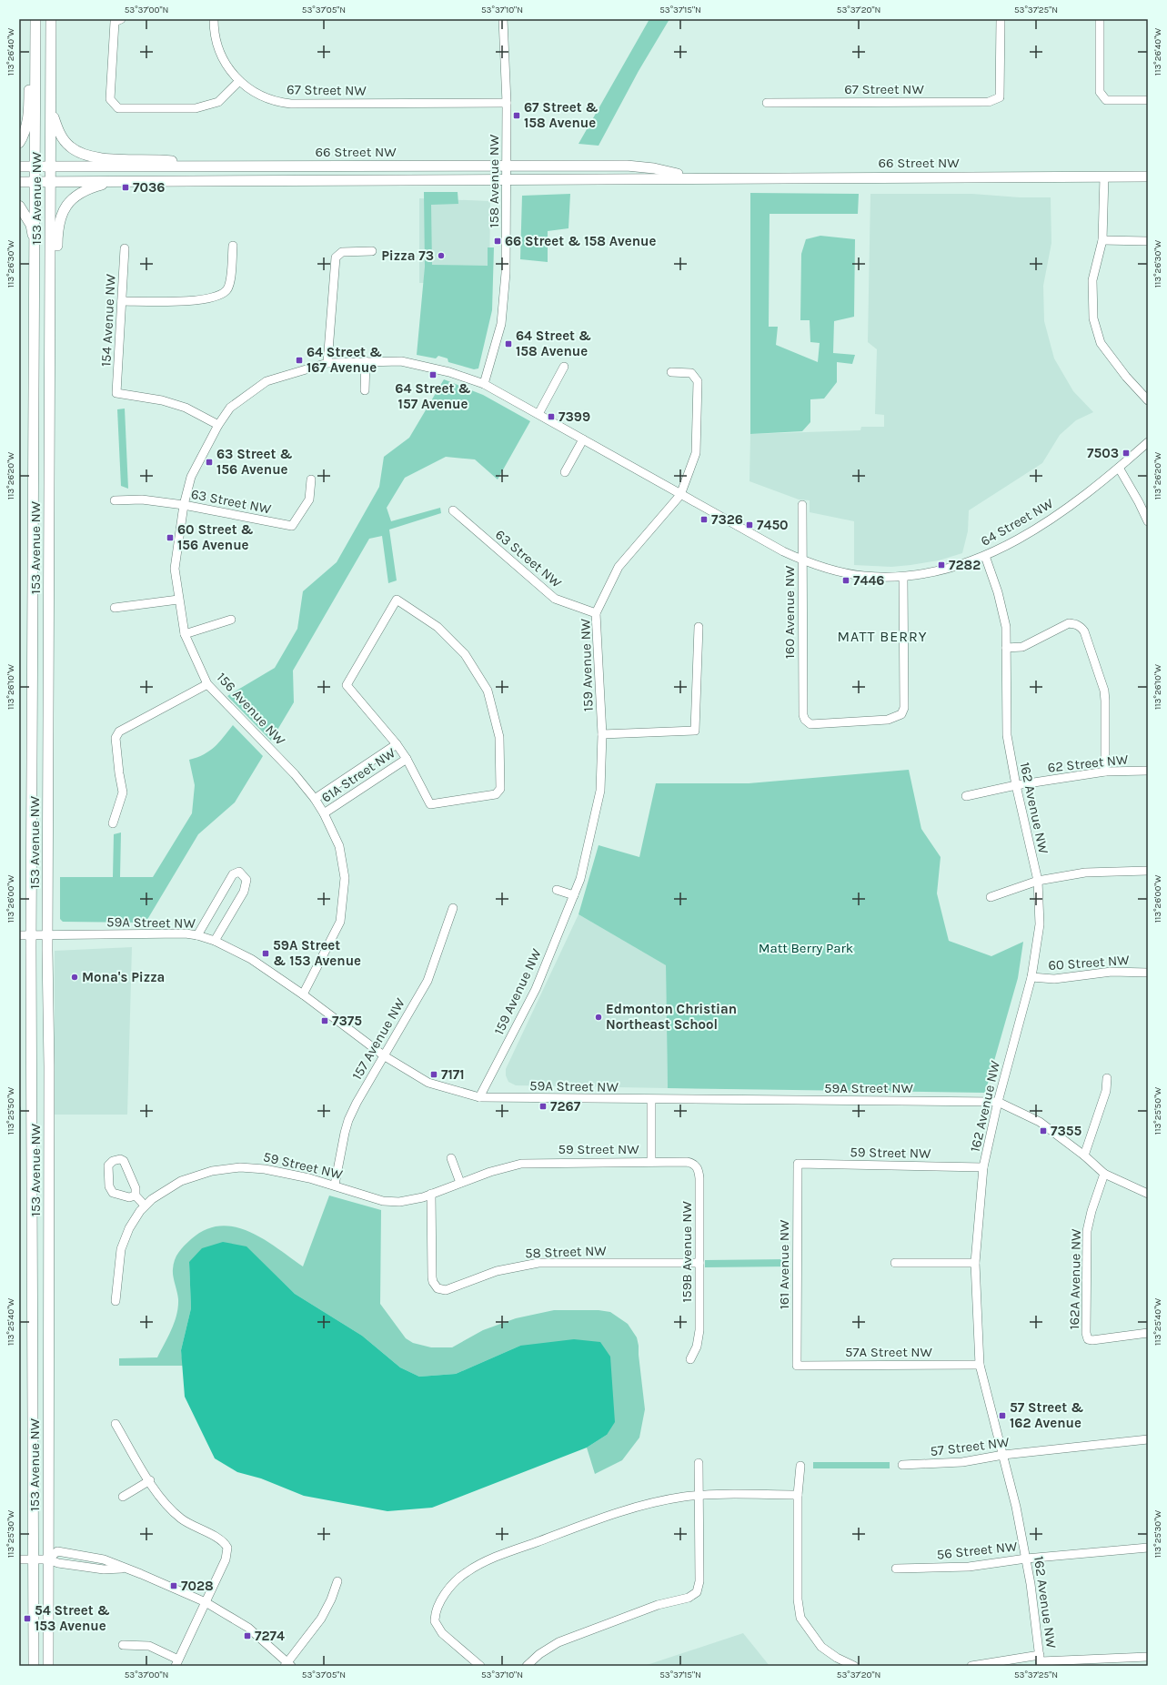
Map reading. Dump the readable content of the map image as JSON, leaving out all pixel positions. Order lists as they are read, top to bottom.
{
  "streets": {
    "main road": ["66 Street NW", "153 Avenue NW"],
    "street": [
      "67 Street NW",
      "158 Avenue NW",
      "154 Avenue NW",
      "63 Street NW",
      "64 Street NW",
      "160 Avenue NW",
      "159 Avenue NW",
      "156 Avenue NW",
      "62 Street NW",
      "61A Street NW",
      "162 Avenue NW",
      "59A Street NW",
      "60 Street NW",
      "157 Avenue NW",
      "59 Street NW",
      "58 Street NW",
      "159B Avenue NW",
      "161 Avenue NW",
      "162A Avenue NW",
      "57A Street NW",
      "57 Street NW",
      "56 Street NW"
    ]
  },
  "crossings": [
    ["67 Street NW", "158 Avenue NW"],
    ["66 Street NW", "158 Avenue NW"],
    ["66 Street NW", "153 Avenue NW"],
    ["158 Avenue NW", "64 Street NW"],
    ["153 Avenue NW", "59A Street NW"],
    ["154 Avenue NW", "64 Street NW"],
    ["154 Avenue NW", "156 Avenue NW"],
    ["63 Street NW", "159 Avenue NW"],
    ["63 Street NW", "156 Avenue NW"],
    ["64 Street NW", "160 Avenue NW"],
    ["64 Street NW", "159 Avenue NW"],
    ["64 Street NW", "156 Avenue NW"],
    ["64 Street NW", "162 Avenue NW"],
    ["159 Avenue NW", "59A Street NW"],
    ["156 Avenue NW", "61A Street NW"],
    ["156 Avenue NW", "59A Street NW"],
    ["62 Street NW", "162 Avenue NW"],
    ["162 Avenue NW", "59A Street NW"],
    ["162 Avenue NW", "60 Street NW"],
    ["162 Avenue NW", "59 Street NW"],
    ["162 Avenue NW", "57A Street NW"],
    ["162 Avenue NW", "57 Street NW"],
    ["162 Avenue NW", "56 Street NW"],
    ["59A Street NW", "157 Avenue NW"],
    ["59A Street NW", "162A Avenue NW"],
    ["157 Avenue NW", "59 Street NW"],
    ["59 Street NW", "58 Street NW"],
    ["59 Street NW", "159B Avenue NW"],
    ["59 Street NW", "161 Avenue NW"],
    ["58 Street NW", "159B Avenue NW"],
    ["161 Avenue NW", "57A Street NW"]
  ],
  "districts": ["MATT BERRY"],
  "parks": ["Matt Berry Park"],
  "places": {
    "transit": [
      "67 Street & 158 Avenue",
      "7036",
      "66 Street & 158 Avenue",
      "64 Street & 158 Avenue",
      "64 Street & 167 Avenue",
      "64 Street & 157 Avenue",
      "7399",
      "7503",
      "63 Street & 156 Avenue",
      "7326",
      "7450",
      "60 Street & 156 Avenue",
      "7282",
      "7446",
      "59A Street & 153 Avenue",
      "7375",
      "7171",
      "7267",
      "7355",
      "57 Street & 162 Avenue",
      "7028",
      "54 Street & 153 Avenue",
      "7274"
    ],
    "other": ["Pizza 73", "Mona's Pizza", "Edmonton Christian Northeast School"]
  },
  "coordinates": [
    "53°37'00\"N",
    "53°37'05\"N",
    "53°37'10\"N",
    "53°37'15\"N",
    "53°37'20\"N",
    "53°37'25\"N",
    "113°26'40\"W",
    "113°26'30\"W",
    "113°26'20\"W",
    "113°26'10\"W",
    "113°26'00\"W",
    "113°25'50\"W",
    "113°25'40\"W",
    "113°25'30\"W"
  ]
}
